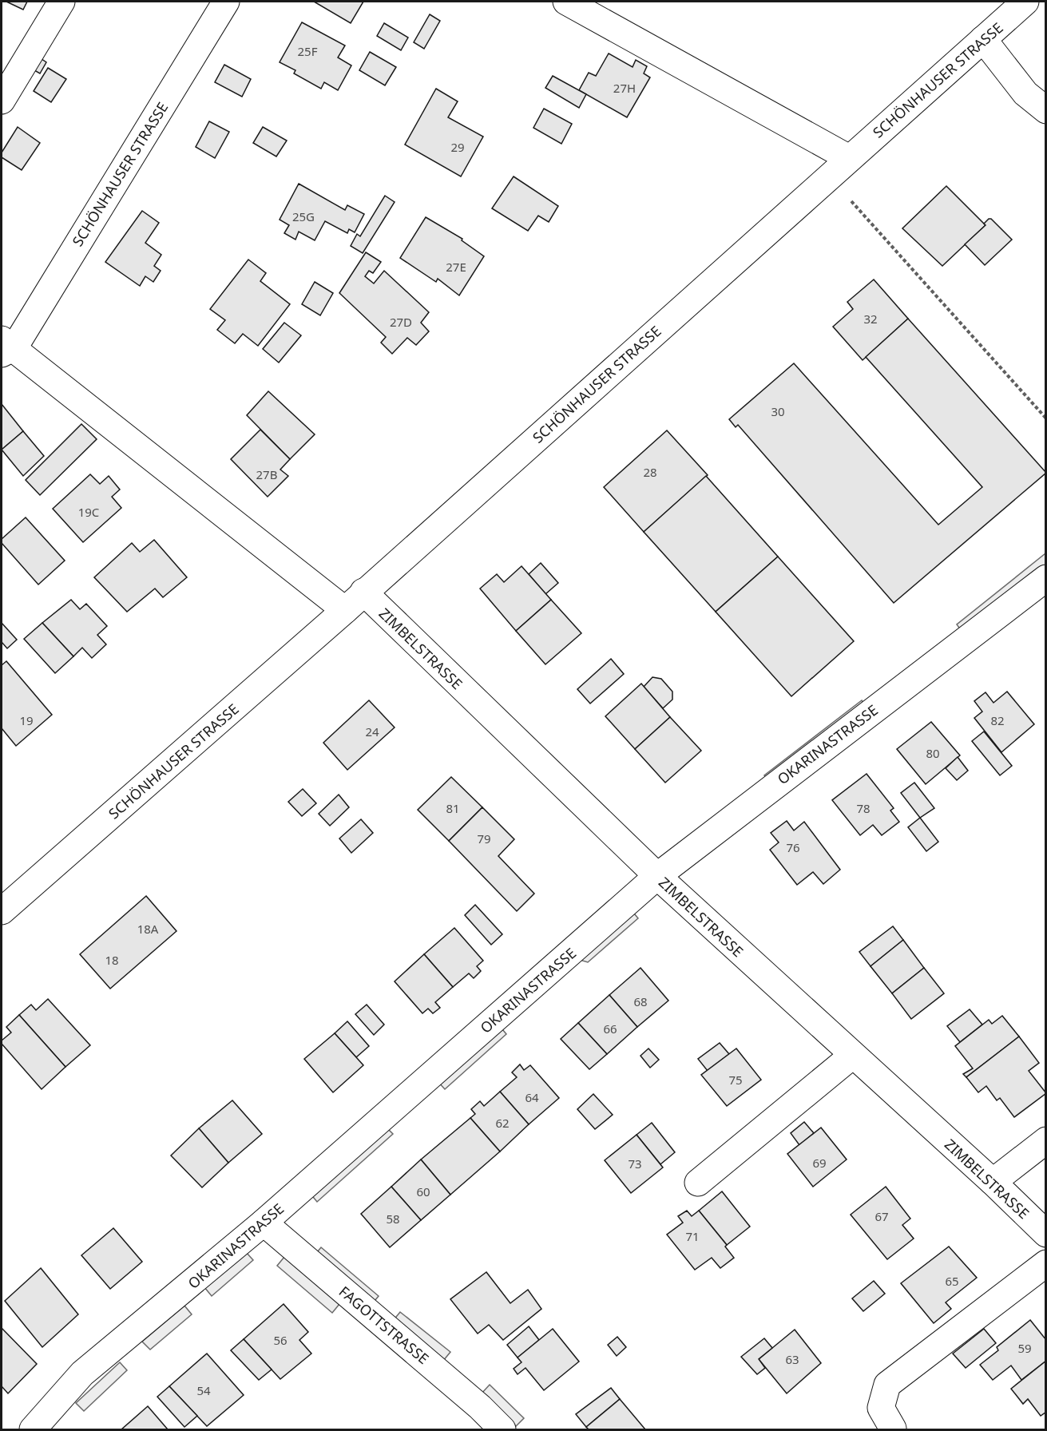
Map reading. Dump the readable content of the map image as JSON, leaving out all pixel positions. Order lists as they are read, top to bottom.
{
  "streets": {
    "street": [
      "SCHÖNHAUSER STRASSE",
      "ZIMBELSTRASSE",
      "OKARINASTRASSE",
      "FAGOTTSTRASSE"
    ]
  },
  "crossings": [
    ["SCHÖNHAUSER STRASSE", "ZIMBELSTRASSE"],
    ["ZIMBELSTRASSE", "OKARINASTRASSE"],
    ["OKARINASTRASSE", "FAGOTTSTRASSE"]
  ],
  "house_numbers": [
    "25F",
    "27H",
    "29",
    "25G",
    "27E",
    "32",
    "27D",
    "30",
    "28",
    "27B",
    "19C",
    "19",
    "82",
    "24",
    "80",
    "81",
    "78",
    "79",
    "76",
    "18A",
    "18",
    "68",
    "66",
    "75",
    "64",
    "62",
    "69",
    "73",
    "60",
    "67",
    "58",
    "71",
    "65",
    "56",
    "59",
    "63",
    "54"
  ]
}
